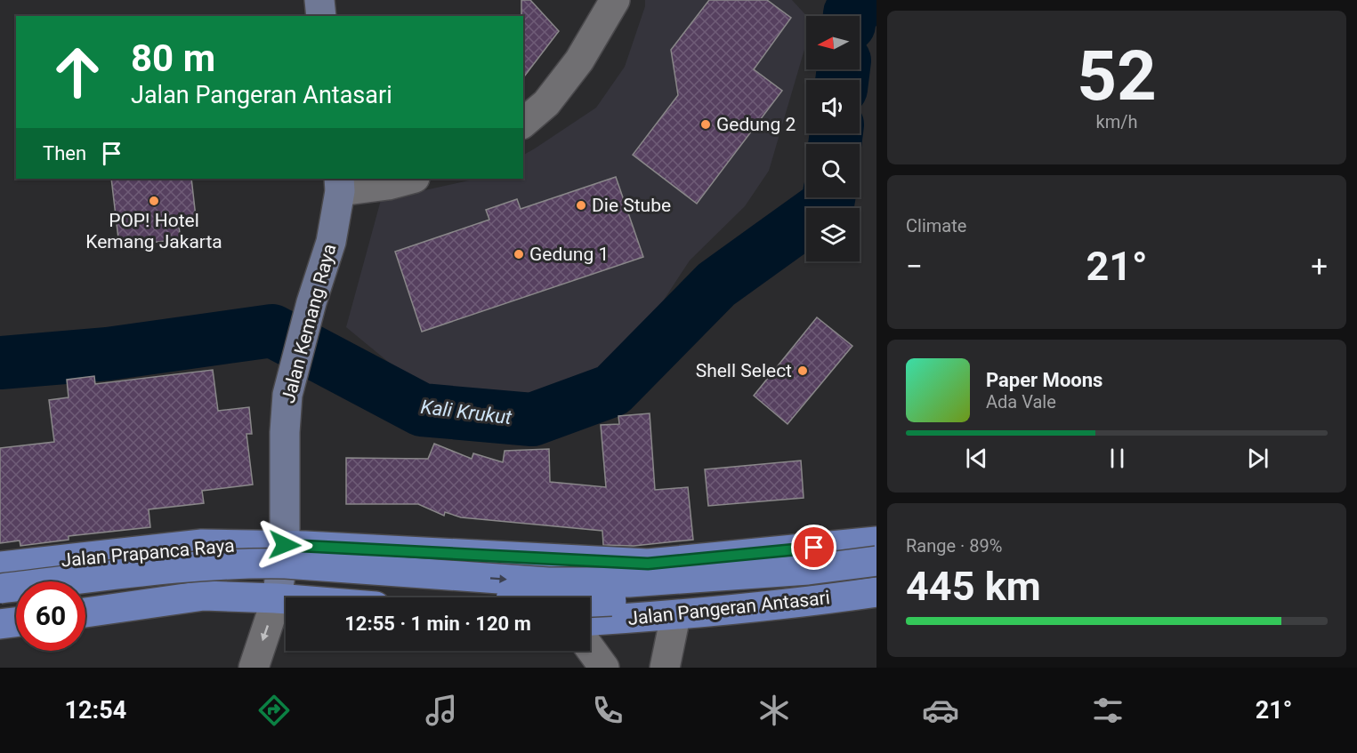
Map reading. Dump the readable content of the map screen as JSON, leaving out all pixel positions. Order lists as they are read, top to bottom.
{
  "streets": {
    "main road": ["Jalan Prapanca Raya", "Jalan Pangeran Antasari"],
    "street": ["Jalan Kemang Raya"]
  },
  "crossings": [
    ["Jalan Kemang Raya", "Jalan Prapanca Raya"]
  ],
  "water": ["Kali Krukut"],
  "places": [
    "Gedung 2",
    "POP! Hotel Kemang Jakarta",
    "Die Stube",
    "Gedung 1",
    "Shell Select"
  ],
  "north": "left",
  "page": {
    "tile": [
      ["52", "km/h"],
      "Climate",
      ["Range · 89%", "445 km"]
    ],
    "turn": ["80 m", "Jalan Pangeran Antasari"],
    "then": "Then",
    "heat": ["−", "21°", "+"],
    "song": ["Paper Moons", "Ada Vale"],
    "limit": "60",
    "trip": "12:55 · 1 min · 120 m",
    "tabs": ["12:54", "21°"]
  }
}
